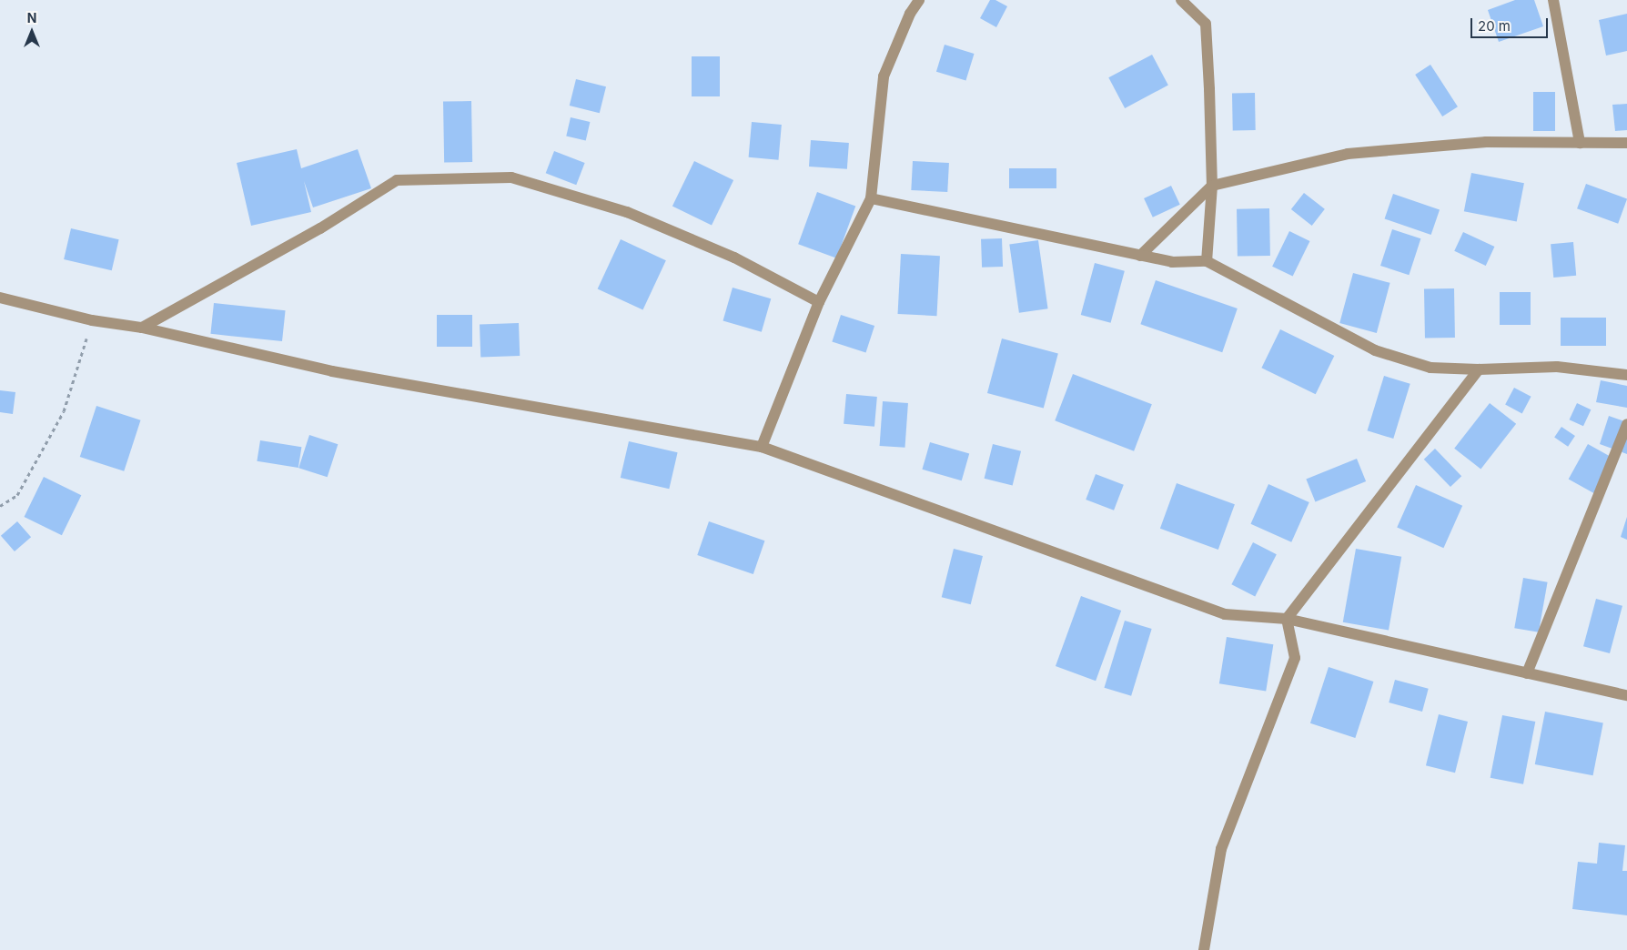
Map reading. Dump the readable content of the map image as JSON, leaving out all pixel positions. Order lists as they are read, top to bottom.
{
  "scale_bar": "20 m",
  "north": "top"
}
